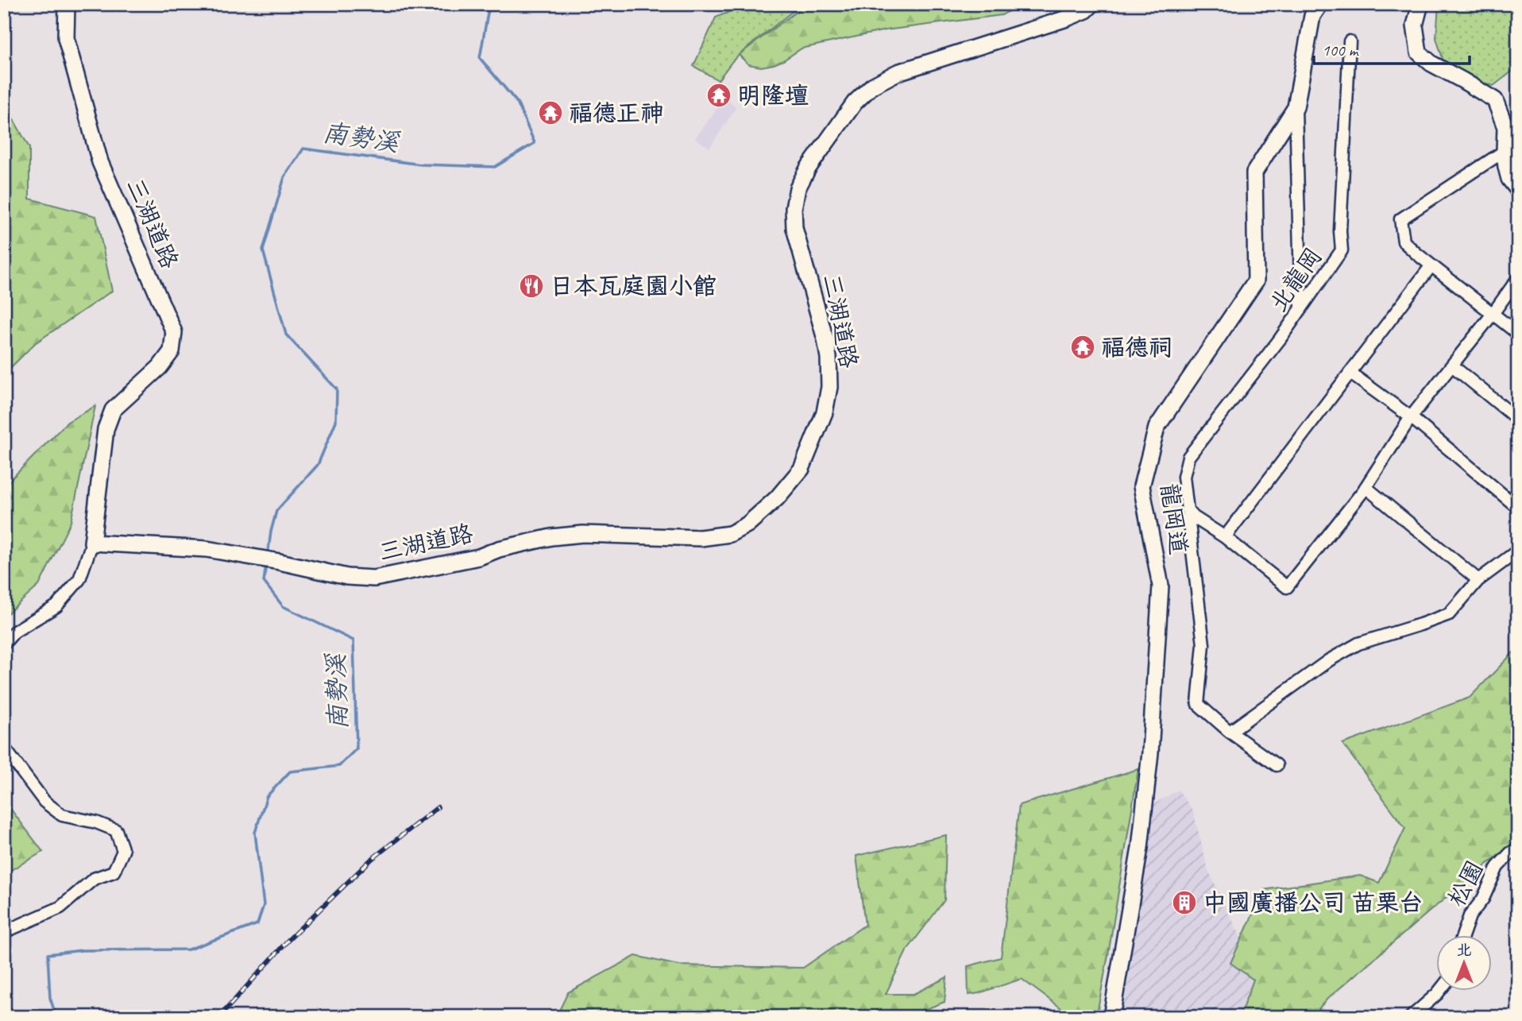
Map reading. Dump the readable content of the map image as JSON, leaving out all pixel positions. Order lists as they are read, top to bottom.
{
  "streets": {
    "street": [
      "三湖道路",
      "北龍岡",
      "龍岡道",
      "松園"
    ]
  },
  "water": ["南勢溪"],
  "places": {
    "temple": ["明隆壇", "福德正神", "福德祠"],
    "restaurant": ["日本瓦庭園小館"],
    "building": ["中國廣播公司 苗栗台"]
  },
  "scale_bar": "100 m",
  "north": "top"
}
